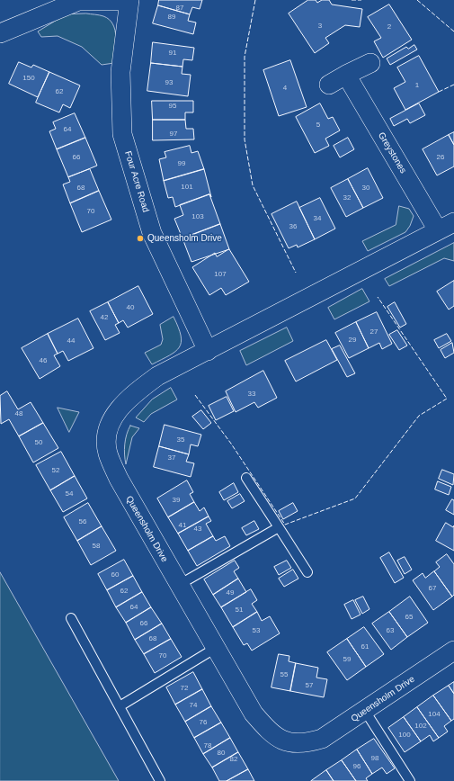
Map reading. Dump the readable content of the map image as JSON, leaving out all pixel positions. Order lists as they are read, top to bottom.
{
  "streets": {
    "street": ["Greystones", "Four Acre Road", "Queensholm Drive"]
  },
  "crossings": [
    ["Greystones", "Queensholm Drive"],
    ["Four Acre Road", "Queensholm Drive"]
  ],
  "places": ["Queensholm Drive"],
  "house_numbers": [
    "87",
    "89",
    "3",
    "2",
    "91",
    "150",
    "93",
    "1",
    "4",
    "62",
    "95",
    "5",
    "64",
    "97",
    "66",
    "26",
    "99",
    "101",
    "68",
    "30",
    "32",
    "70",
    "103",
    "34",
    "36",
    "107",
    "40",
    "42",
    "27",
    "29",
    "44",
    "46",
    "33",
    "48",
    "35",
    "50",
    "37",
    "52",
    "54",
    "39",
    "56",
    "41",
    "43",
    "58",
    "60",
    "67",
    "62",
    "49",
    "64",
    "51",
    "65",
    "66",
    "53",
    "63",
    "68",
    "61",
    "70",
    "59",
    "55",
    "57",
    "72",
    "74",
    "104",
    "76",
    "102",
    "100",
    "78",
    "80",
    "98",
    "82",
    "96"
  ]
}
